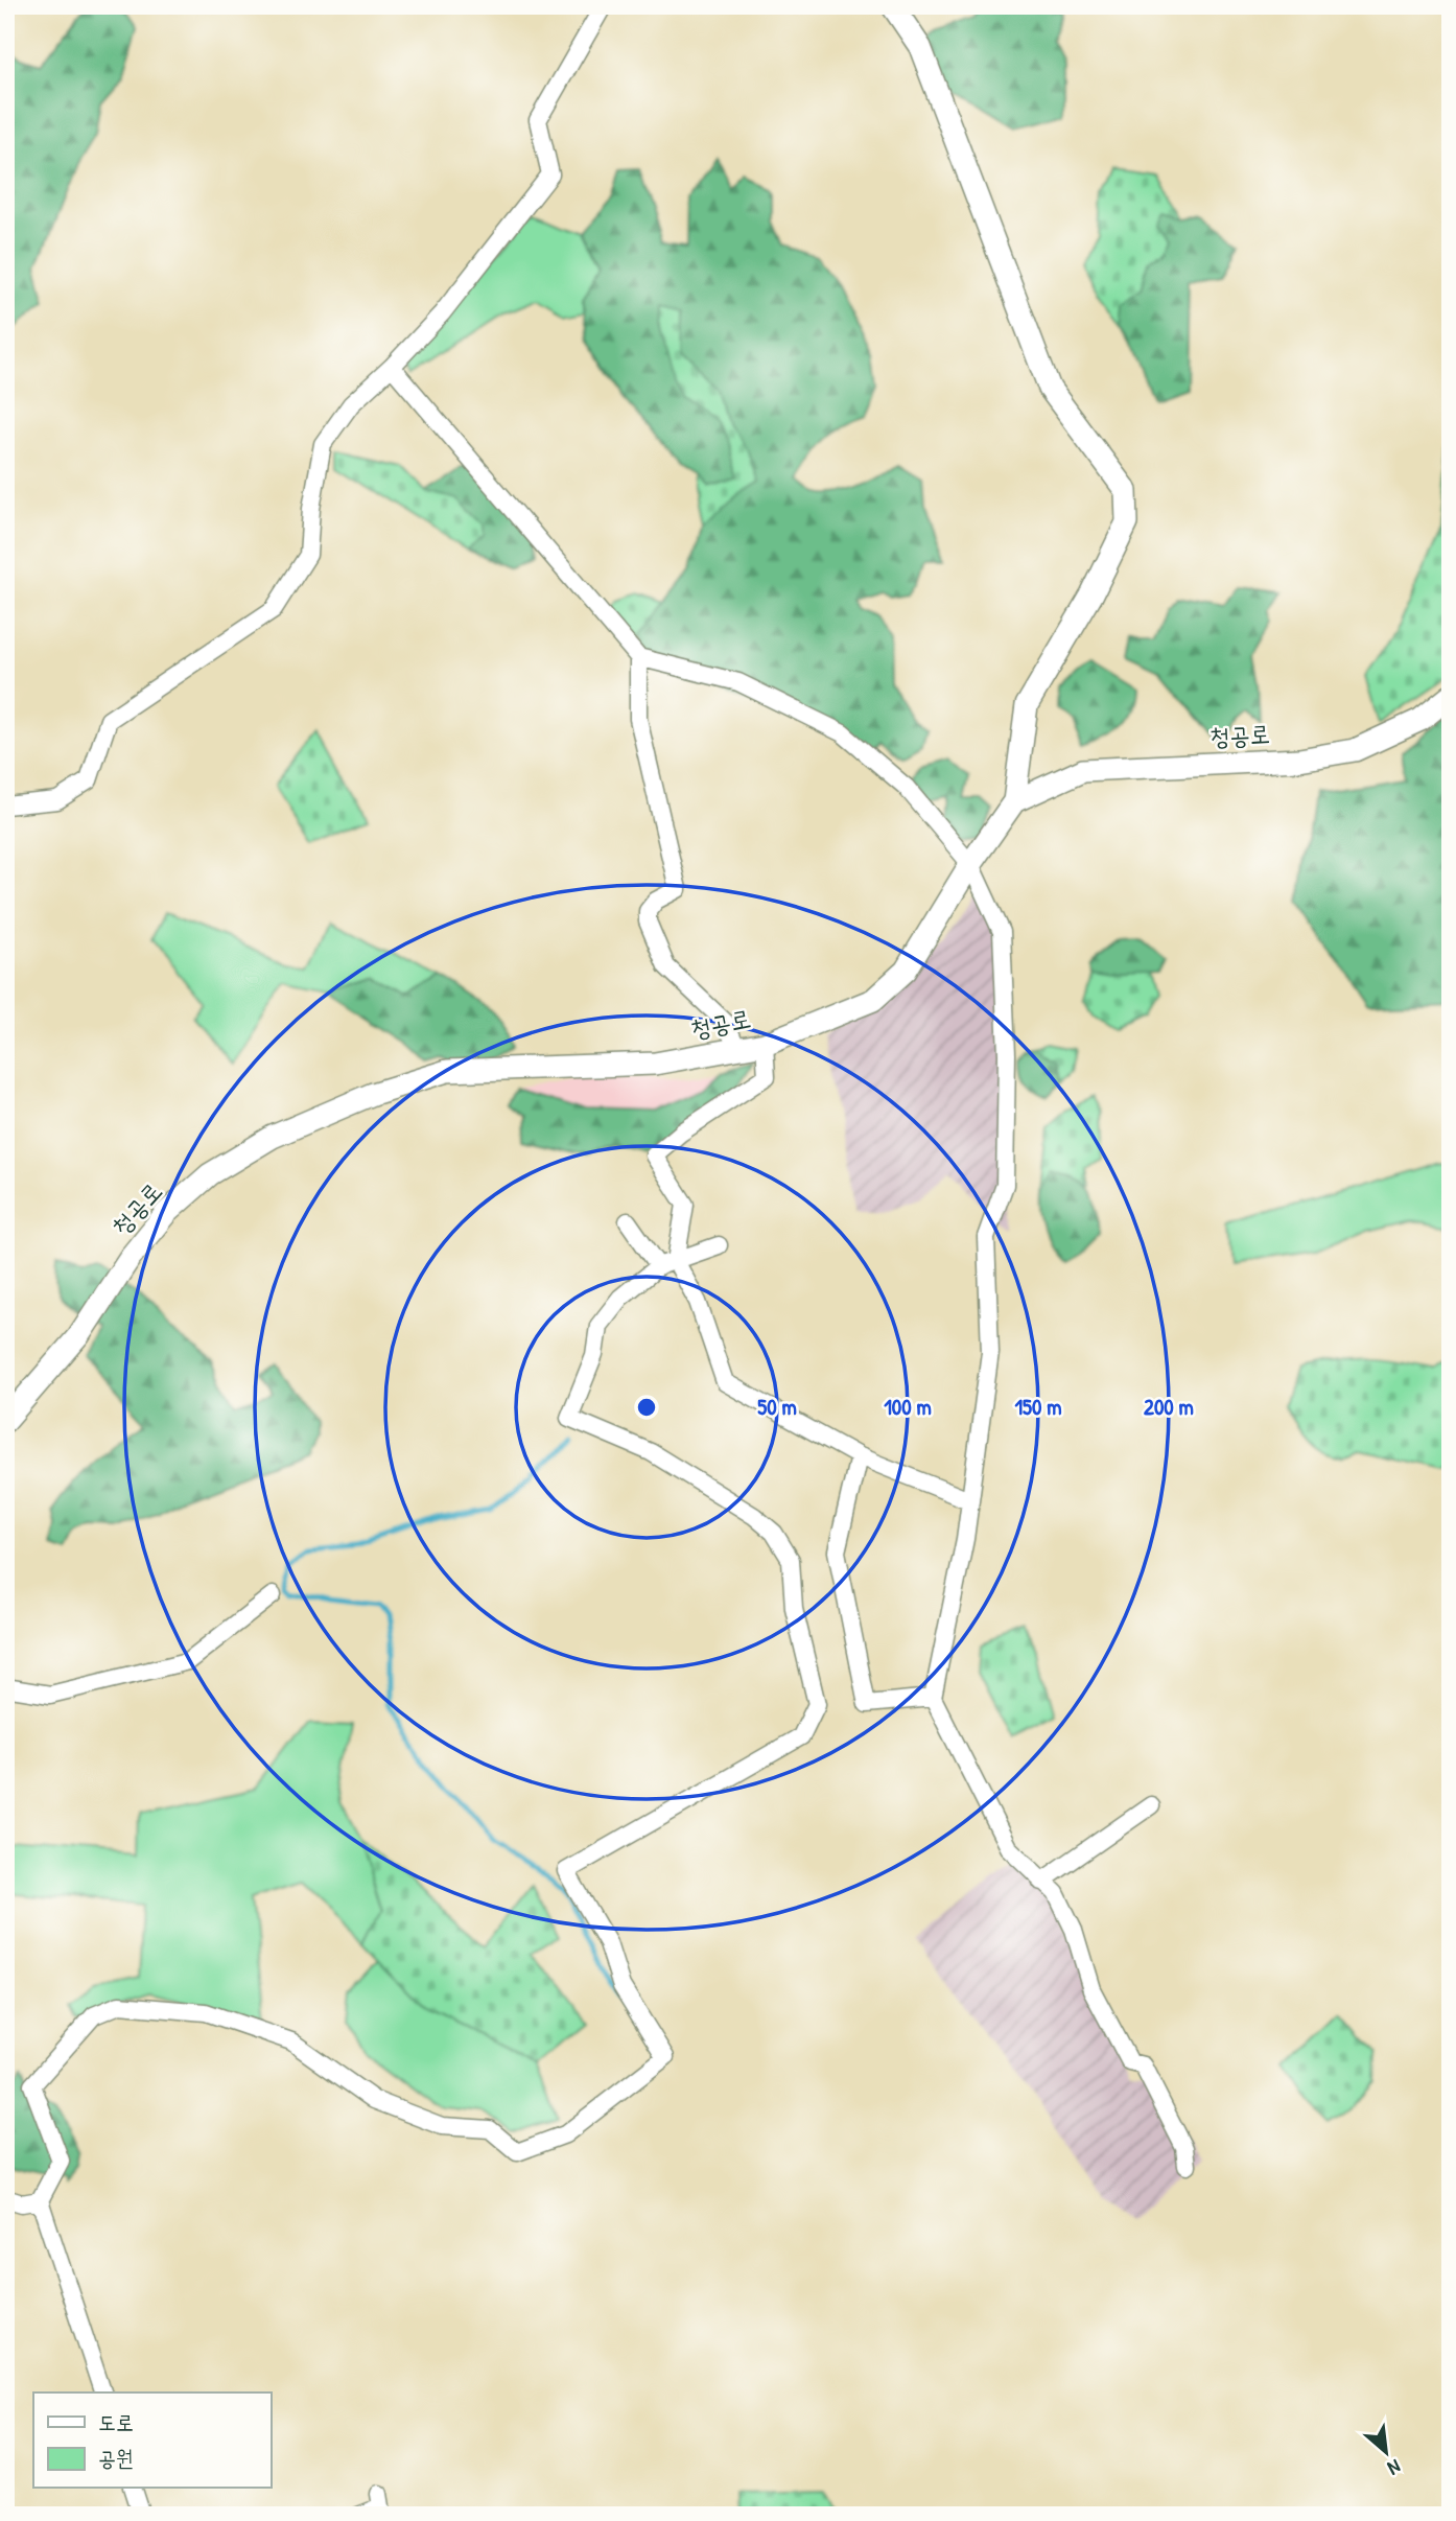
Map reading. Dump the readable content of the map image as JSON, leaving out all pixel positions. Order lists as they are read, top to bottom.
{
  "streets": {
    "street": ["청공로"]
  },
  "legend": ["도로", "공원"],
  "north": "bottom right",
  "rings": [
    "50 m",
    "100 m",
    "150 m",
    "200 m"
  ]
}
